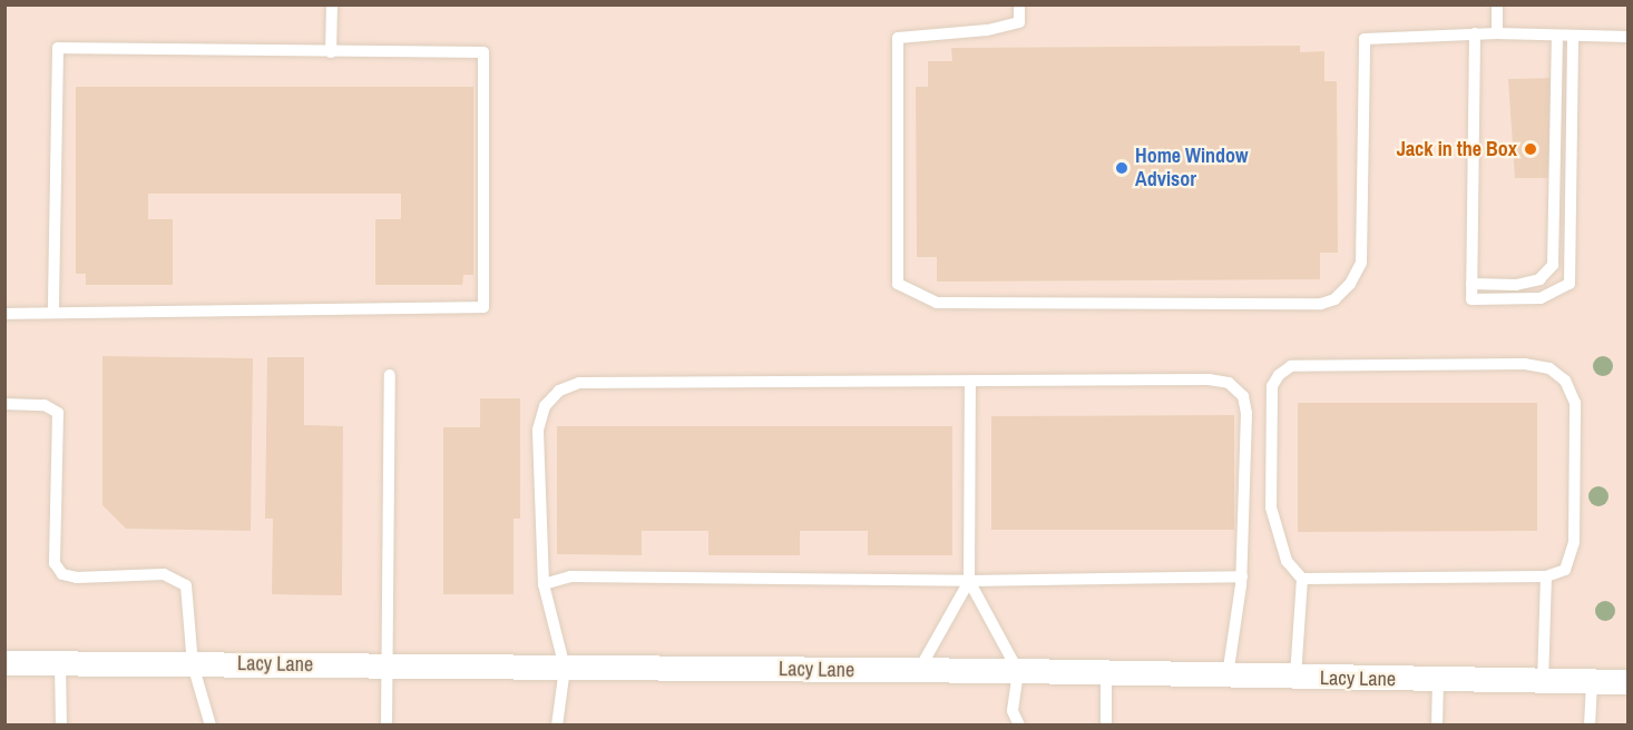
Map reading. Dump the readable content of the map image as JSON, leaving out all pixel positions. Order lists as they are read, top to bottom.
{
  "streets": {
    "street": ["Lacy Lane"]
  },
  "places": ["Jack in the Box", "Home Window Advisor"]
}
